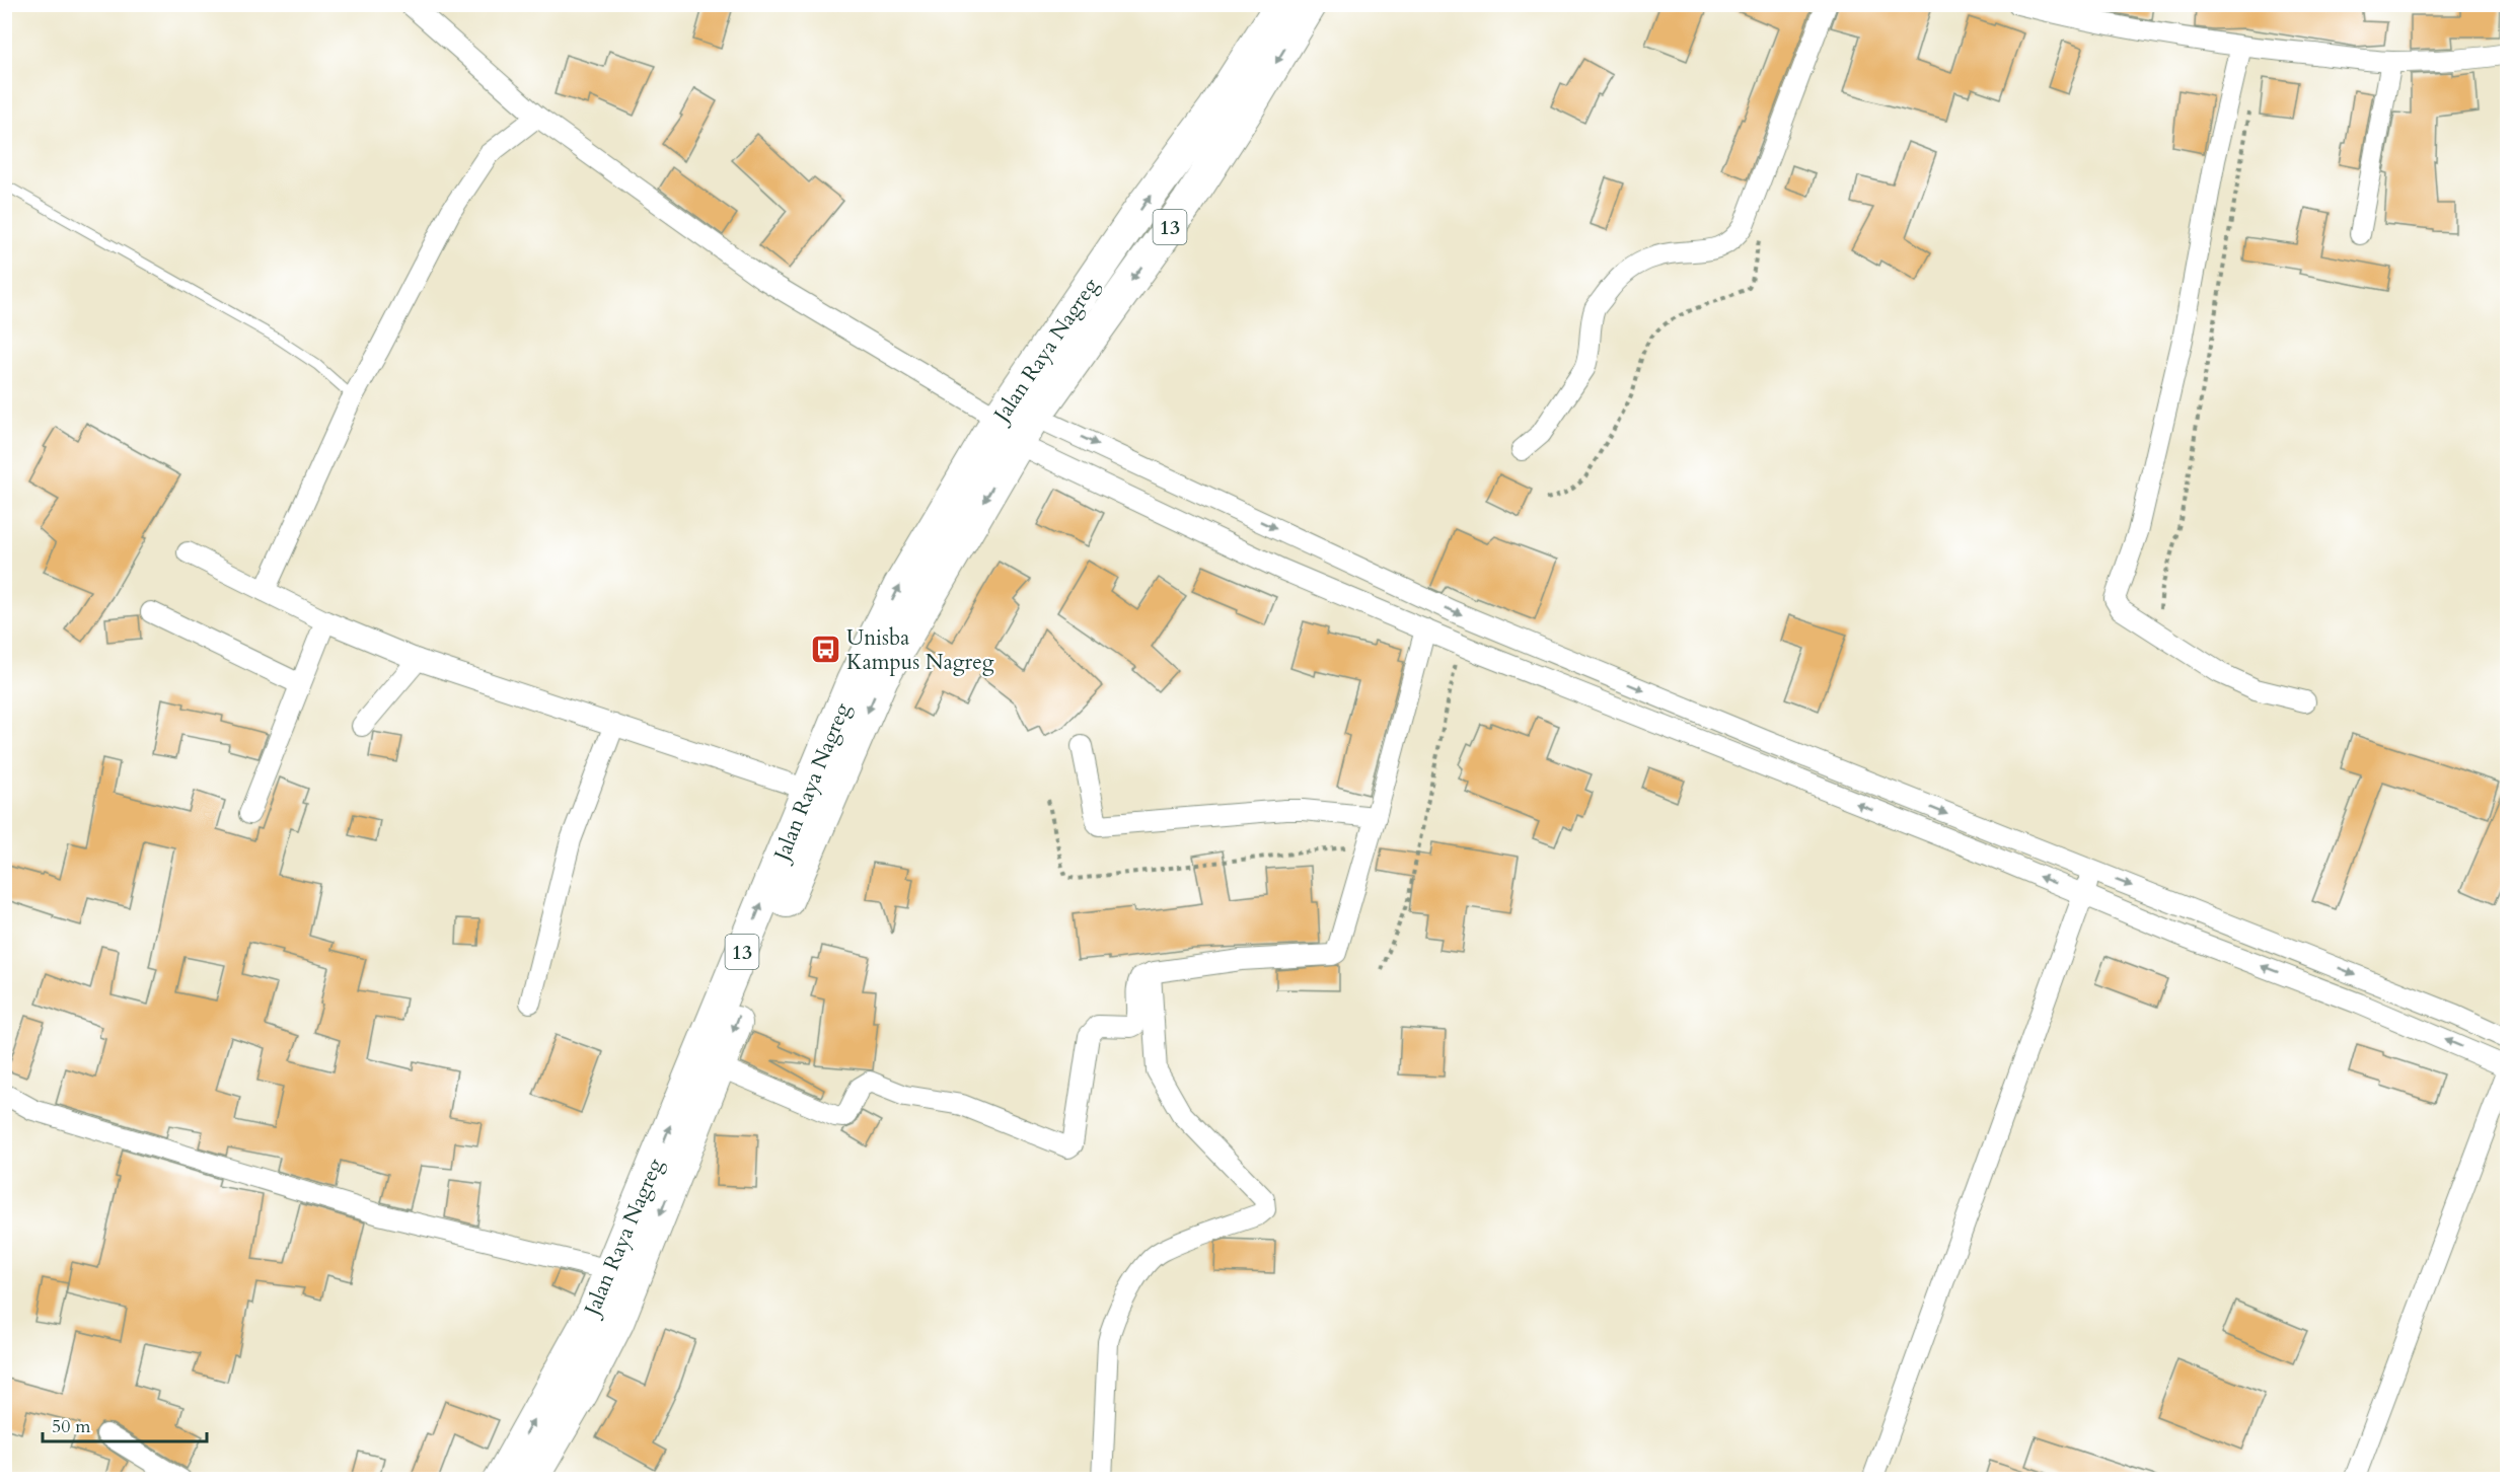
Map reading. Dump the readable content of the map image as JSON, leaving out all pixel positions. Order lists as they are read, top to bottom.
{
  "streets": {
    "highway": ["13", "Jalan Raya Nagreg"]
  },
  "places": {
    "bus stop": ["Unisba Kampus Nagreg"]
  },
  "scale_bar": "50 m"
}
